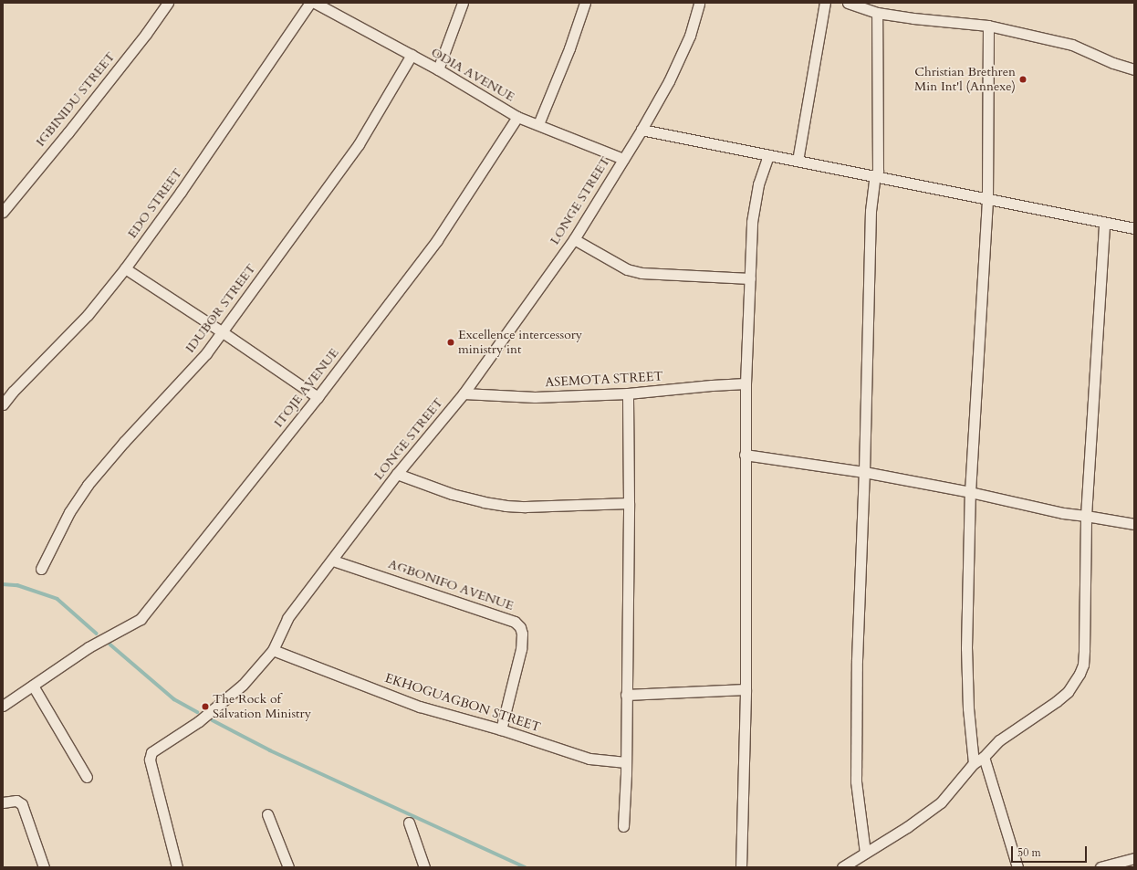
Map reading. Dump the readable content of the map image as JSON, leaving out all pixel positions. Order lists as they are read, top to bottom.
{
  "streets": {
    "street": [
      "ODIA AVENUE",
      "IGBINIDU STREET",
      "LONGE STREET",
      "EDO STREET",
      "IDUBOR STREET",
      "ASEMOTA STREET",
      "ITOJE AVENUE",
      "AGBONIFO AVENUE",
      "EKHOGUAGBON STREET"
    ]
  },
  "crossings": [
    ["ODIA AVENUE", "LONGE STREET"],
    ["ODIA AVENUE", "IDUBOR STREET"],
    ["ODIA AVENUE", "ITOJE AVENUE"],
    ["LONGE STREET", "ASEMOTA STREET"],
    ["LONGE STREET", "AGBONIFO AVENUE"],
    ["LONGE STREET", "EKHOGUAGBON STREET"],
    ["AGBONIFO AVENUE", "EKHOGUAGBON STREET"]
  ],
  "places": ["Christian Brethren Min Int'l (Annexe)", "Excellence intercessory ministry int", "The Rock of Salvation Ministry"],
  "scale_bar": "50 m"
}
